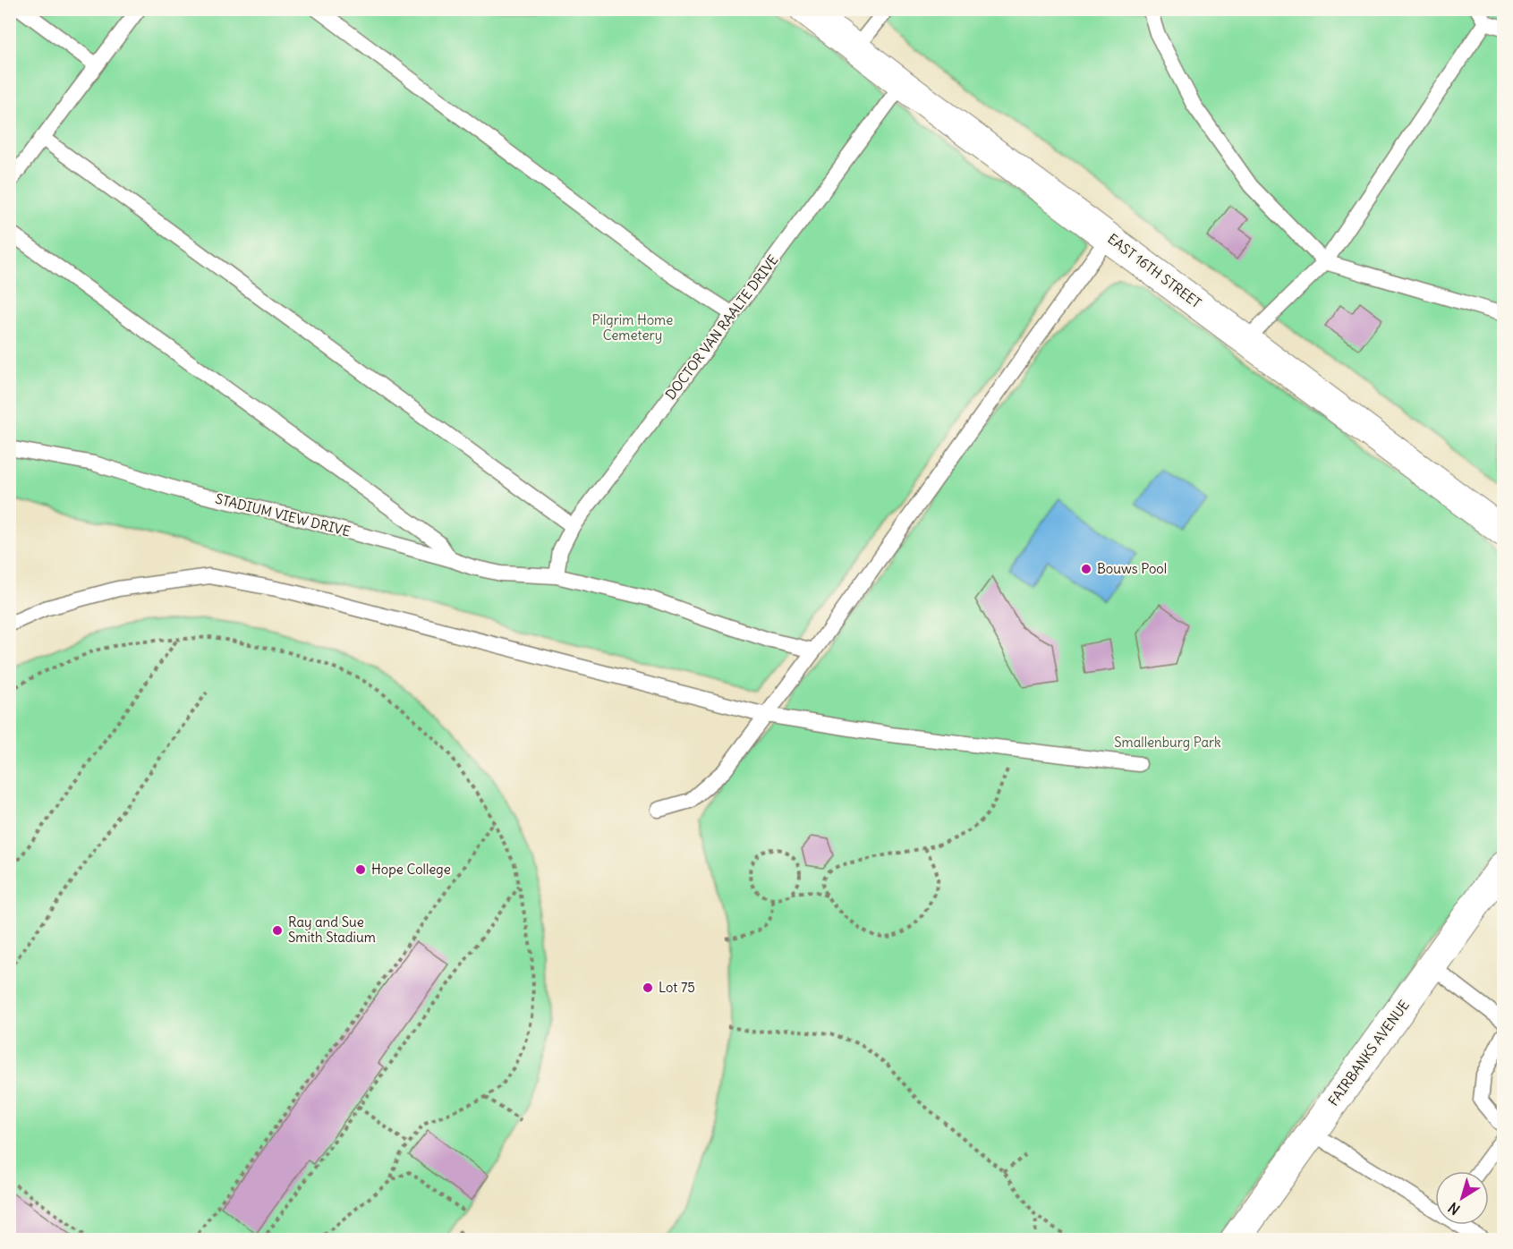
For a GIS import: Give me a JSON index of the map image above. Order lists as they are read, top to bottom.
{
  "streets": {
    "main road": ["EAST 16TH STREET", "FAIRBANKS AVENUE"],
    "lane": ["DOCTOR VAN RAALTE DRIVE", "STADIUM VIEW DRIVE"]
  },
  "crossings": [
    ["EAST 16TH STREET", "DOCTOR VAN RAALTE DRIVE"],
    ["DOCTOR VAN RAALTE DRIVE", "STADIUM VIEW DRIVE"]
  ],
  "parks": ["Pilgrim Home Cemetery", "Smallenburg Park"],
  "places": [
    "Bouws Pool",
    "Hope College",
    "Ray and Sue Smith Stadium",
    "Lot 75"
  ],
  "north": "bottom left"
}
